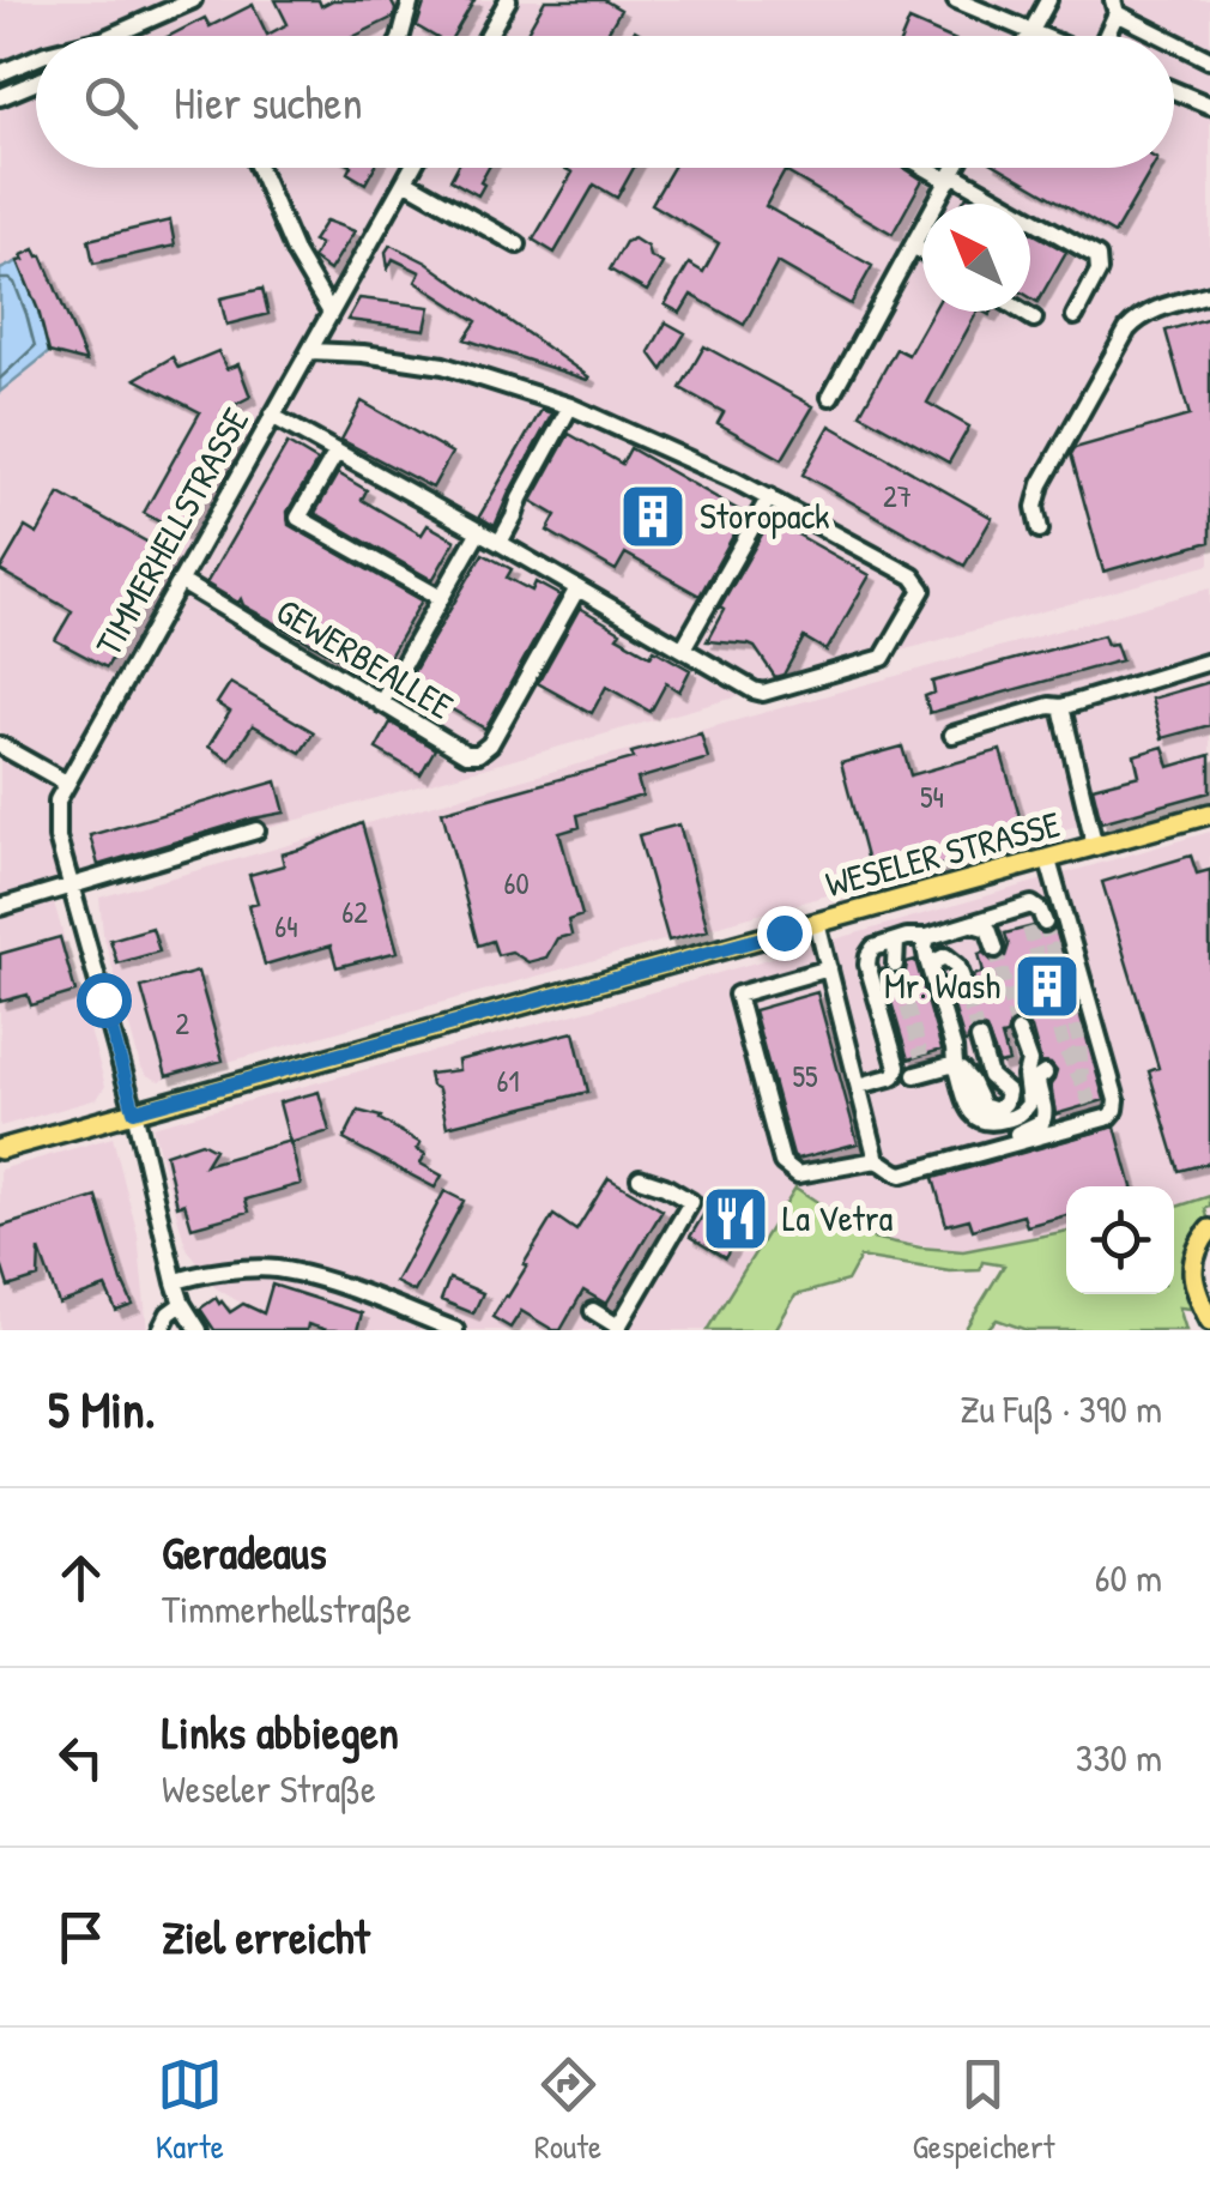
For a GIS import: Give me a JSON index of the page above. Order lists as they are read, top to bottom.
{
  "streets": {
    "main road": ["WESELER STRASSE"],
    "street": ["TIMMERHELLSTRASSE", "GEWERBEALLEE"]
  },
  "crossings": [
    ["TIMMERHELLSTRASSE", "GEWERBEALLEE"],
    ["TIMMERHELLSTRASSE", "WESELER STRASSE"]
  ],
  "places": {
    "building": ["Storopack", "Mr. Wash"],
    "restaurant": ["La Vetra"]
  },
  "house_numbers": [
    "27",
    "54",
    "60",
    "62",
    "64",
    "2",
    "55",
    "61"
  ],
  "north": "top left",
  "page": {
    "search": "Hier suchen",
    "heading": ["5 Min.", "Zu Fuß · 390 m"],
    "list": [
      ["Geradeaus", "Timmerhellstraße", "60 m"],
      ["Links abbiegen", "Weseler Straße", "330 m"],
      "Ziel erreicht"
    ],
    "nav": ["Karte", "Route", "Gespeichert"]
  }
}
